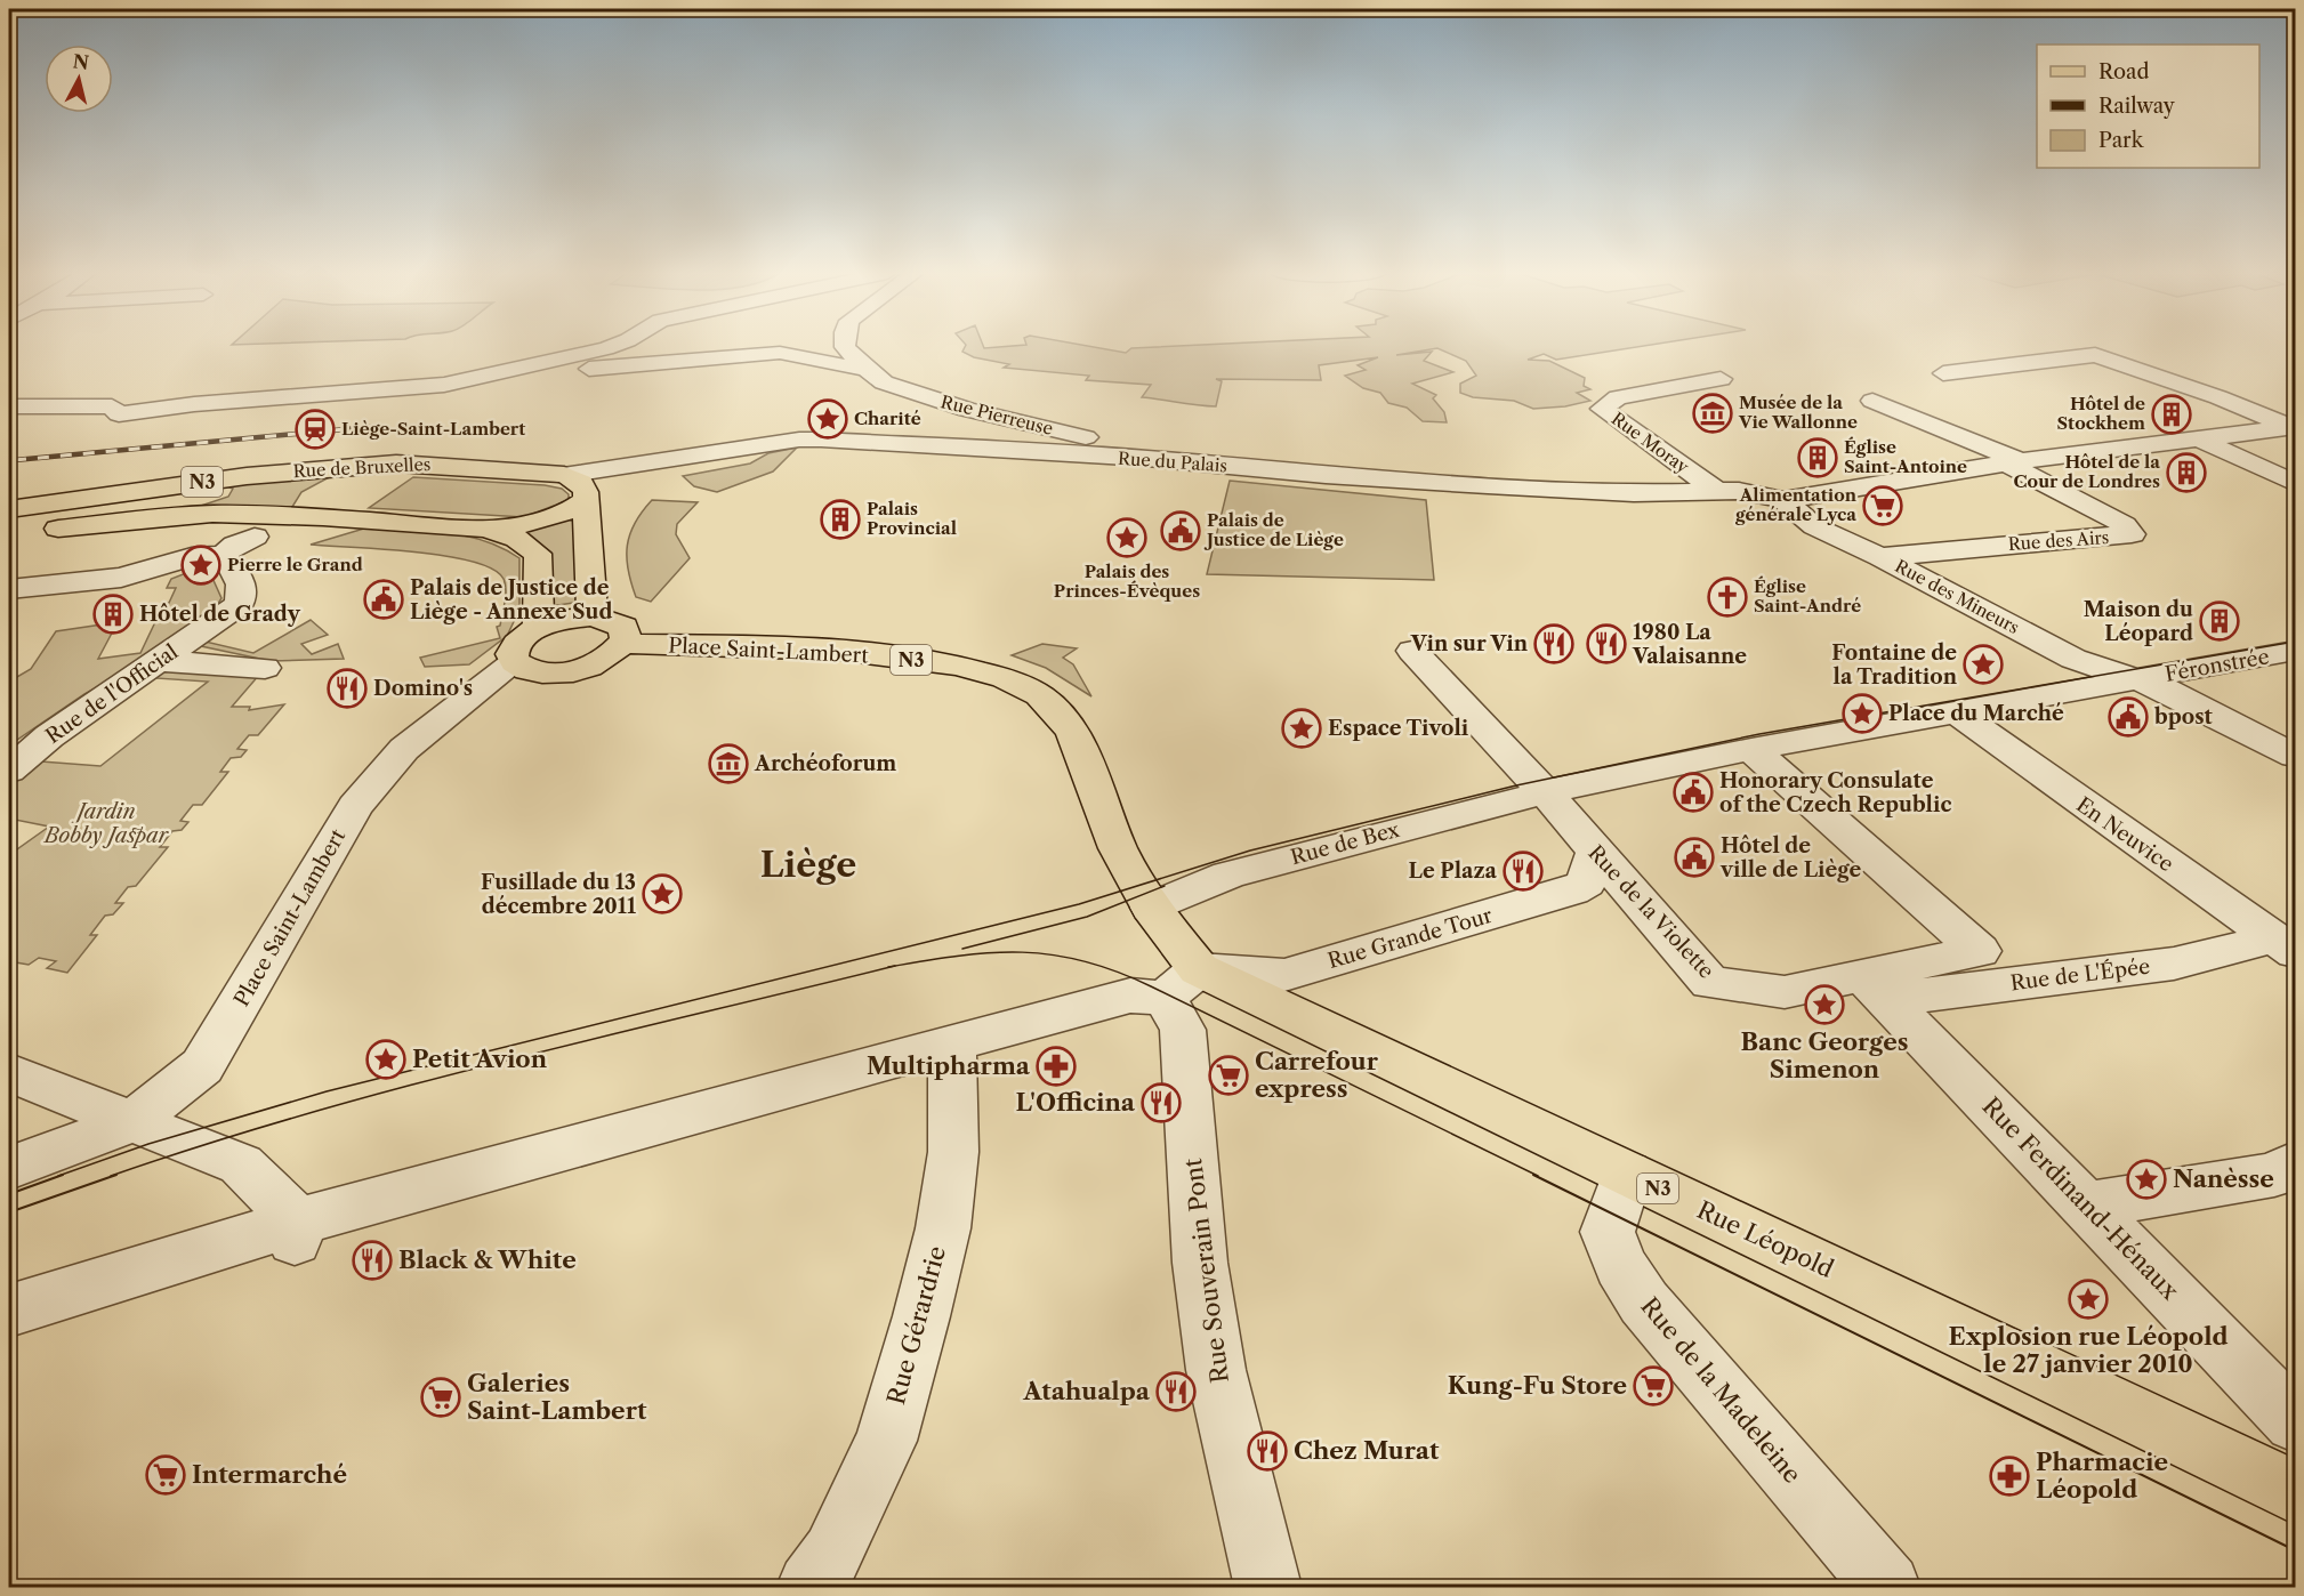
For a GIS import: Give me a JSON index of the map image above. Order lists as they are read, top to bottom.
{
  "streets": {
    "main road": [
      "Rue de Bruxelles",
      "N3",
      "Place Saint-Lambert",
      "Rue Léopold"
    ],
    "street": [
      "Rue Pierreuse",
      "Rue Moray",
      "Rue du Palais",
      "Rue des Airs",
      "Rue des Mineurs",
      "Féronstrée",
      "Rue de l'Official",
      "En Neuvice",
      "Rue de Bex",
      "Rue de la Violette",
      "Rue Grande Tour",
      "Rue de L'Épée",
      "Rue Ferdinand-Hénaux",
      "Rue Souverain Pont",
      "Rue Gérardrie",
      "Rue de la Madeleine"
    ]
  },
  "crossings": [
    ["Rue Pierreuse", "Rue du Palais"],
    ["Rue Moray", "Rue du Palais"],
    ["Rue du Palais", "Rue de Bruxelles"],
    ["Rue du Palais", "Rue des Mineurs"],
    ["Rue des Airs", "Rue des Mineurs"],
    ["Rue des Mineurs", "Féronstrée"],
    ["Place Saint-Lambert", "Rue de Bex"],
    ["Place Saint-Lambert", "Rue Grande Tour"],
    ["Place Saint-Lambert", "Rue Léopold"],
    ["Place Saint-Lambert", "Rue Souverain Pont"],
    ["En Neuvice", "Rue de L'Épée"],
    ["Rue de Bex", "Rue de la Violette"],
    ["Rue de la Violette", "Rue Grande Tour"],
    ["Rue de la Violette", "Rue de L'Épée"],
    ["Rue de la Violette", "Rue Ferdinand-Hénaux"],
    ["Rue Grande Tour", "Rue Léopold"],
    ["Rue Grande Tour", "Rue Souverain Pont"],
    ["Rue Grande Tour", "Rue Gérardrie"],
    ["Rue de L'Épée", "Rue Ferdinand-Hénaux"],
    ["Rue Léopold", "Rue Souverain Pont"],
    ["Rue Léopold", "Rue de la Madeleine"]
  ],
  "districts": ["Liège"],
  "parks": ["Jardin Bobby Jaspar"],
  "places": {
    "museum": ["Musée de la Vie Wallonne", "Archéoforum"],
    "building": [
      "Hôtel de Stockhem",
      "Église Saint-Antoine",
      "Hôtel de la Cour de Londres",
      "Palais Provincial",
      "Hôtel de Grady",
      "Maison du Léopard"
    ],
    "place": [
      "Charité",
      "Palais des Princes-Évèques",
      "Pierre le Grand",
      "Fontaine de la Tradition",
      "Place du Marché",
      "Espace Tivoli",
      "Fusillade du 13 décembre 2011",
      "Banc Georges Simenon",
      "Petit Avion",
      "Nanèsse",
      "Explosion rue Léopold le 27 janvier 2010"
    ],
    "station": ["Liège-Saint-Lambert"],
    "supermarket": [
      "Alimentation générale Lyca",
      "Carrefour express",
      "Kung-Fu Store",
      "Galeries Saint-Lambert",
      "Intermarché"
    ],
    "public building": [
      "Palais de Justice de Liège",
      "Palais de Justice de Liège - Annexe Sud",
      "bpost",
      "Honorary Consulate of the Czech Republic",
      "Hôtel de ville de Liège"
    ],
    "church": ["Église Saint-André"],
    "restaurant": [
      "Vin sur Vin",
      "1980 La Valaisanne",
      "Domino's",
      "Le Plaza",
      "L'Officina",
      "Black & White",
      "Atahualpa",
      "Chez Murat"
    ],
    "pharmacy": ["Multipharma", "Pharmacie Léopold"]
  },
  "legend": ["Road", "Railway", "Park"],
  "north": "top"
}
